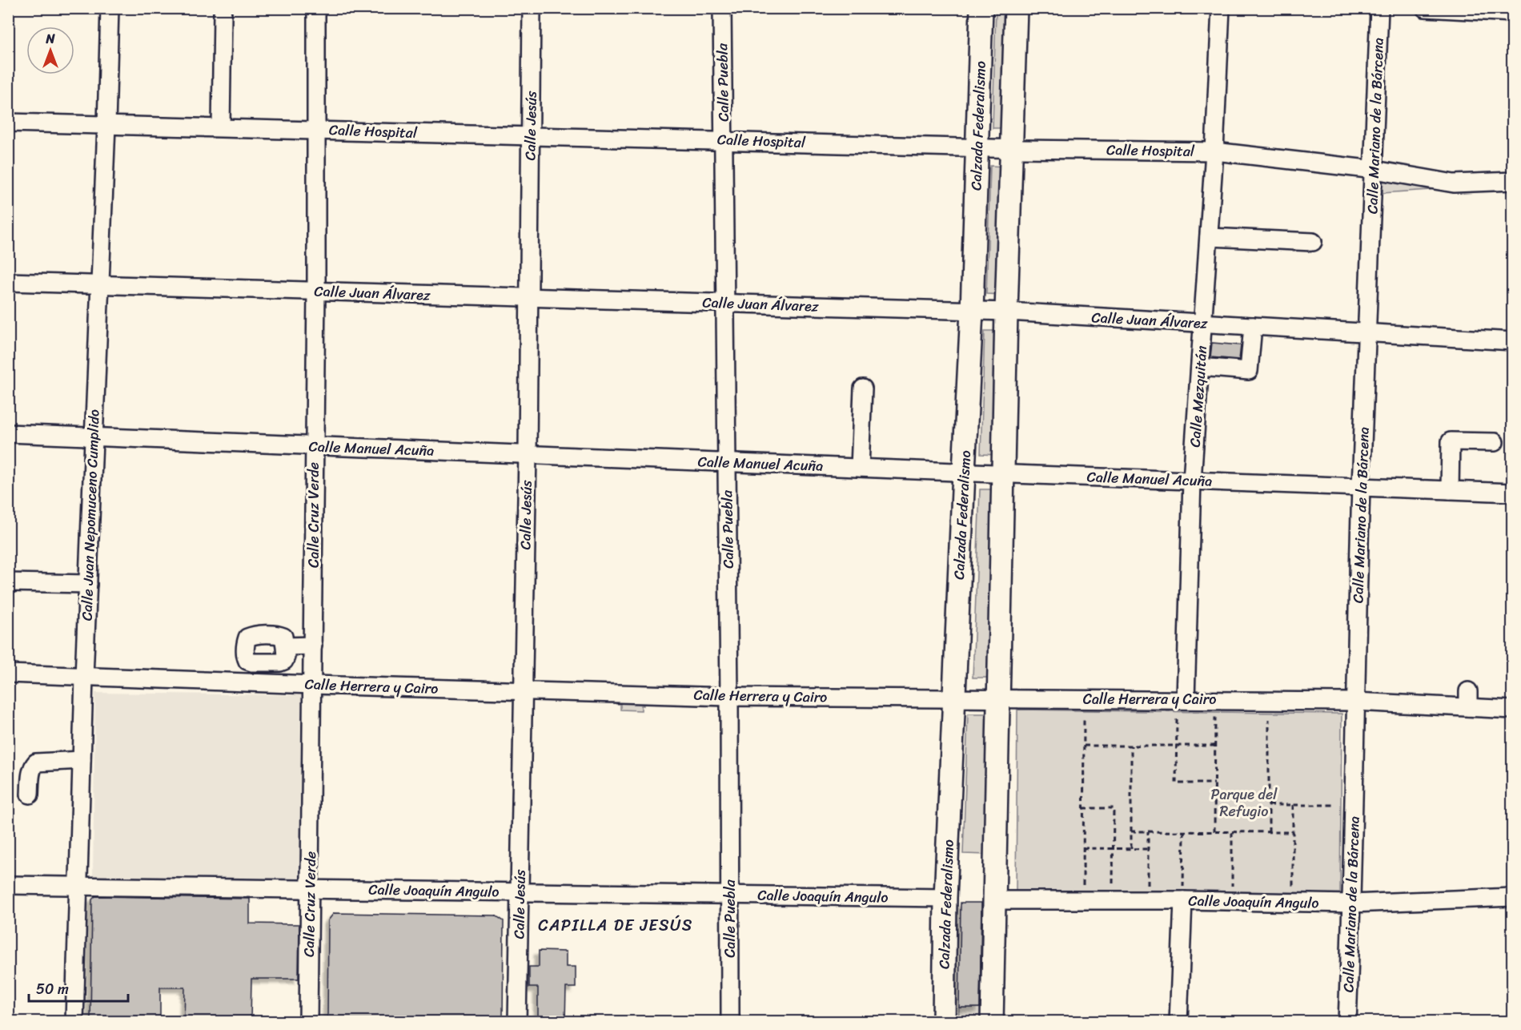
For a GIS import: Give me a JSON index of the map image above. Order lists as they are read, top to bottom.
{
  "streets": {
    "main road": ["Calzada Federalismo"],
    "street": [
      "Calle Puebla",
      "Calle Jesús",
      "Calle Mariano de la Bárcena",
      "Calle Hospital",
      "Calle Juan Álvarez",
      "Calle Mezquitán",
      "Calle Manuel Acuña",
      "Calle Juan Nepomuceno Cumplido",
      "Calle Cruz Verde",
      "Calle Herrera y Cairo",
      "Calle Joaquín Angulo"
    ]
  },
  "crossings": [
    ["Calle Puebla", "Calle Hospital"],
    ["Calle Puebla", "Calle Juan Álvarez"],
    ["Calle Puebla", "Calle Manuel Acuña"],
    ["Calle Puebla", "Calle Herrera y Cairo"],
    ["Calle Puebla", "Calle Joaquín Angulo"],
    ["Calle Jesús", "Calle Hospital"],
    ["Calle Jesús", "Calle Juan Álvarez"],
    ["Calle Jesús", "Calle Manuel Acuña"],
    ["Calle Jesús", "Calle Herrera y Cairo"],
    ["Calle Jesús", "Calle Joaquín Angulo"],
    ["Calzada Federalismo", "Calle Hospital"],
    ["Calzada Federalismo", "Calle Juan Álvarez"],
    ["Calzada Federalismo", "Calle Manuel Acuña"],
    ["Calzada Federalismo", "Calle Herrera y Cairo"],
    ["Calzada Federalismo", "Calle Joaquín Angulo"],
    ["Calle Mariano de la Bárcena", "Calle Hospital"],
    ["Calle Mariano de la Bárcena", "Calle Juan Álvarez"],
    ["Calle Mariano de la Bárcena", "Calle Manuel Acuña"],
    ["Calle Mariano de la Bárcena", "Calle Herrera y Cairo"],
    ["Calle Mariano de la Bárcena", "Calle Joaquín Angulo"],
    ["Calle Hospital", "Calle Mezquitán"],
    ["Calle Hospital", "Calle Juan Nepomuceno Cumplido"],
    ["Calle Hospital", "Calle Cruz Verde"],
    ["Calle Juan Álvarez", "Calle Mezquitán"],
    ["Calle Juan Álvarez", "Calle Juan Nepomuceno Cumplido"],
    ["Calle Juan Álvarez", "Calle Cruz Verde"],
    ["Calle Mezquitán", "Calle Manuel Acuña"],
    ["Calle Mezquitán", "Calle Herrera y Cairo"],
    ["Calle Manuel Acuña", "Calle Juan Nepomuceno Cumplido"],
    ["Calle Manuel Acuña", "Calle Cruz Verde"],
    ["Calle Juan Nepomuceno Cumplido", "Calle Herrera y Cairo"],
    ["Calle Juan Nepomuceno Cumplido", "Calle Joaquín Angulo"],
    ["Calle Cruz Verde", "Calle Herrera y Cairo"],
    ["Calle Cruz Verde", "Calle Joaquín Angulo"]
  ],
  "districts": ["CAPILLA DE JESÚS"],
  "parks": ["Parque del Refugio"],
  "scale_bar": "50 m",
  "north": "top"
}
